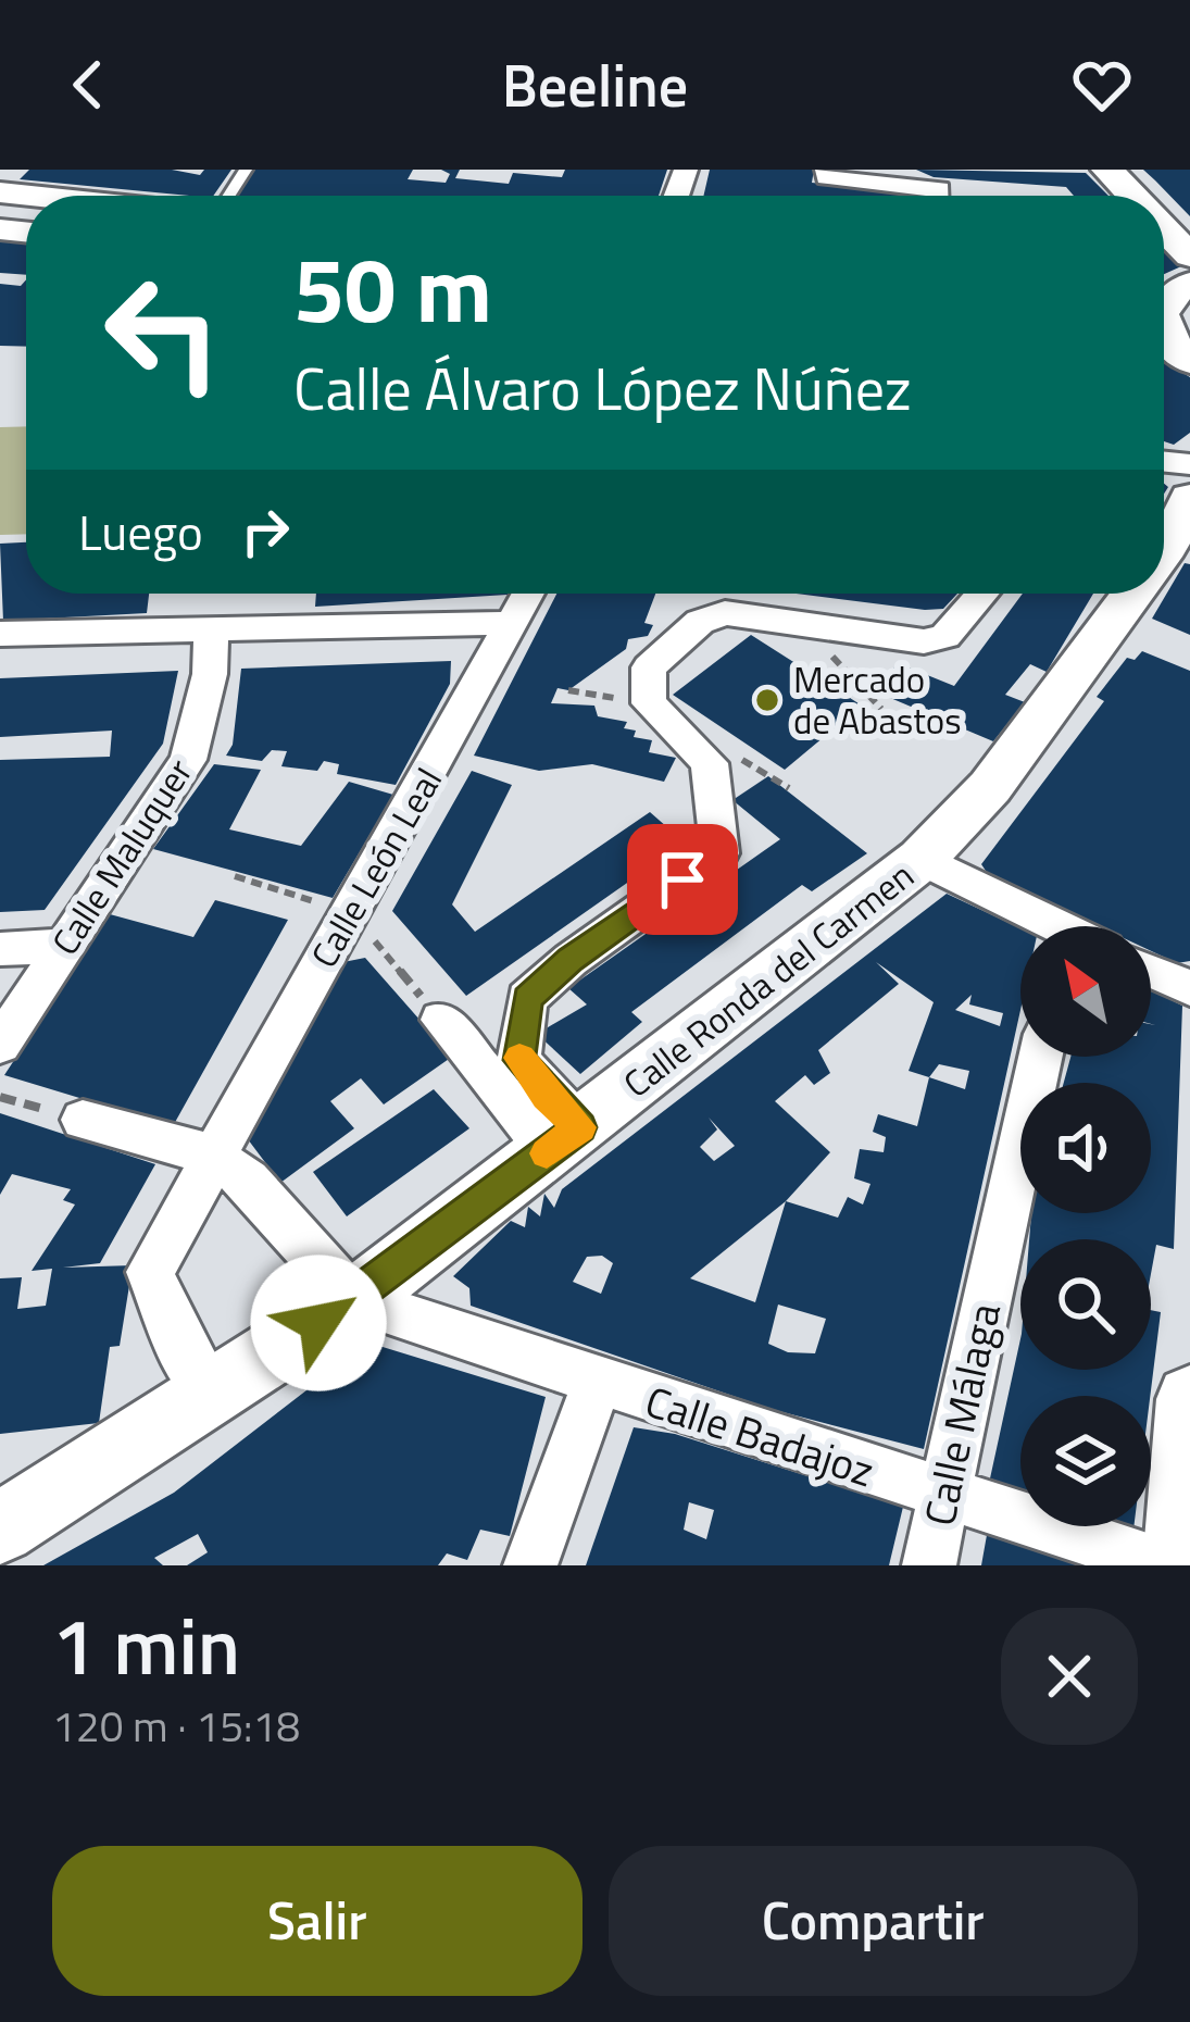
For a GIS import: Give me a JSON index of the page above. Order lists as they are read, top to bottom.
{
  "streets": {
    "main road": ["Calle Ronda del Carmen"],
    "street": [
      "Calle Maluquer",
      "Calle León Leal",
      "Calle Málaga",
      "Calle Badajoz"
    ]
  },
  "crossings": [
    ["Calle León Leal", "Calle Ronda del Carmen"],
    ["Calle Ronda del Carmen", "Calle Badajoz"],
    ["Calle Málaga", "Calle Badajoz"]
  ],
  "places": ["Mercado de Abastos"],
  "north": "top left",
  "page": {
    "header": "Beeline",
    "turn": ["50 m", "Calle Álvaro López Núñez"],
    "then": "Luego",
    "heading": ["1 min", "120 m · 15:18"],
    "buttons": ["Salir", "Compartir"]
  }
}
